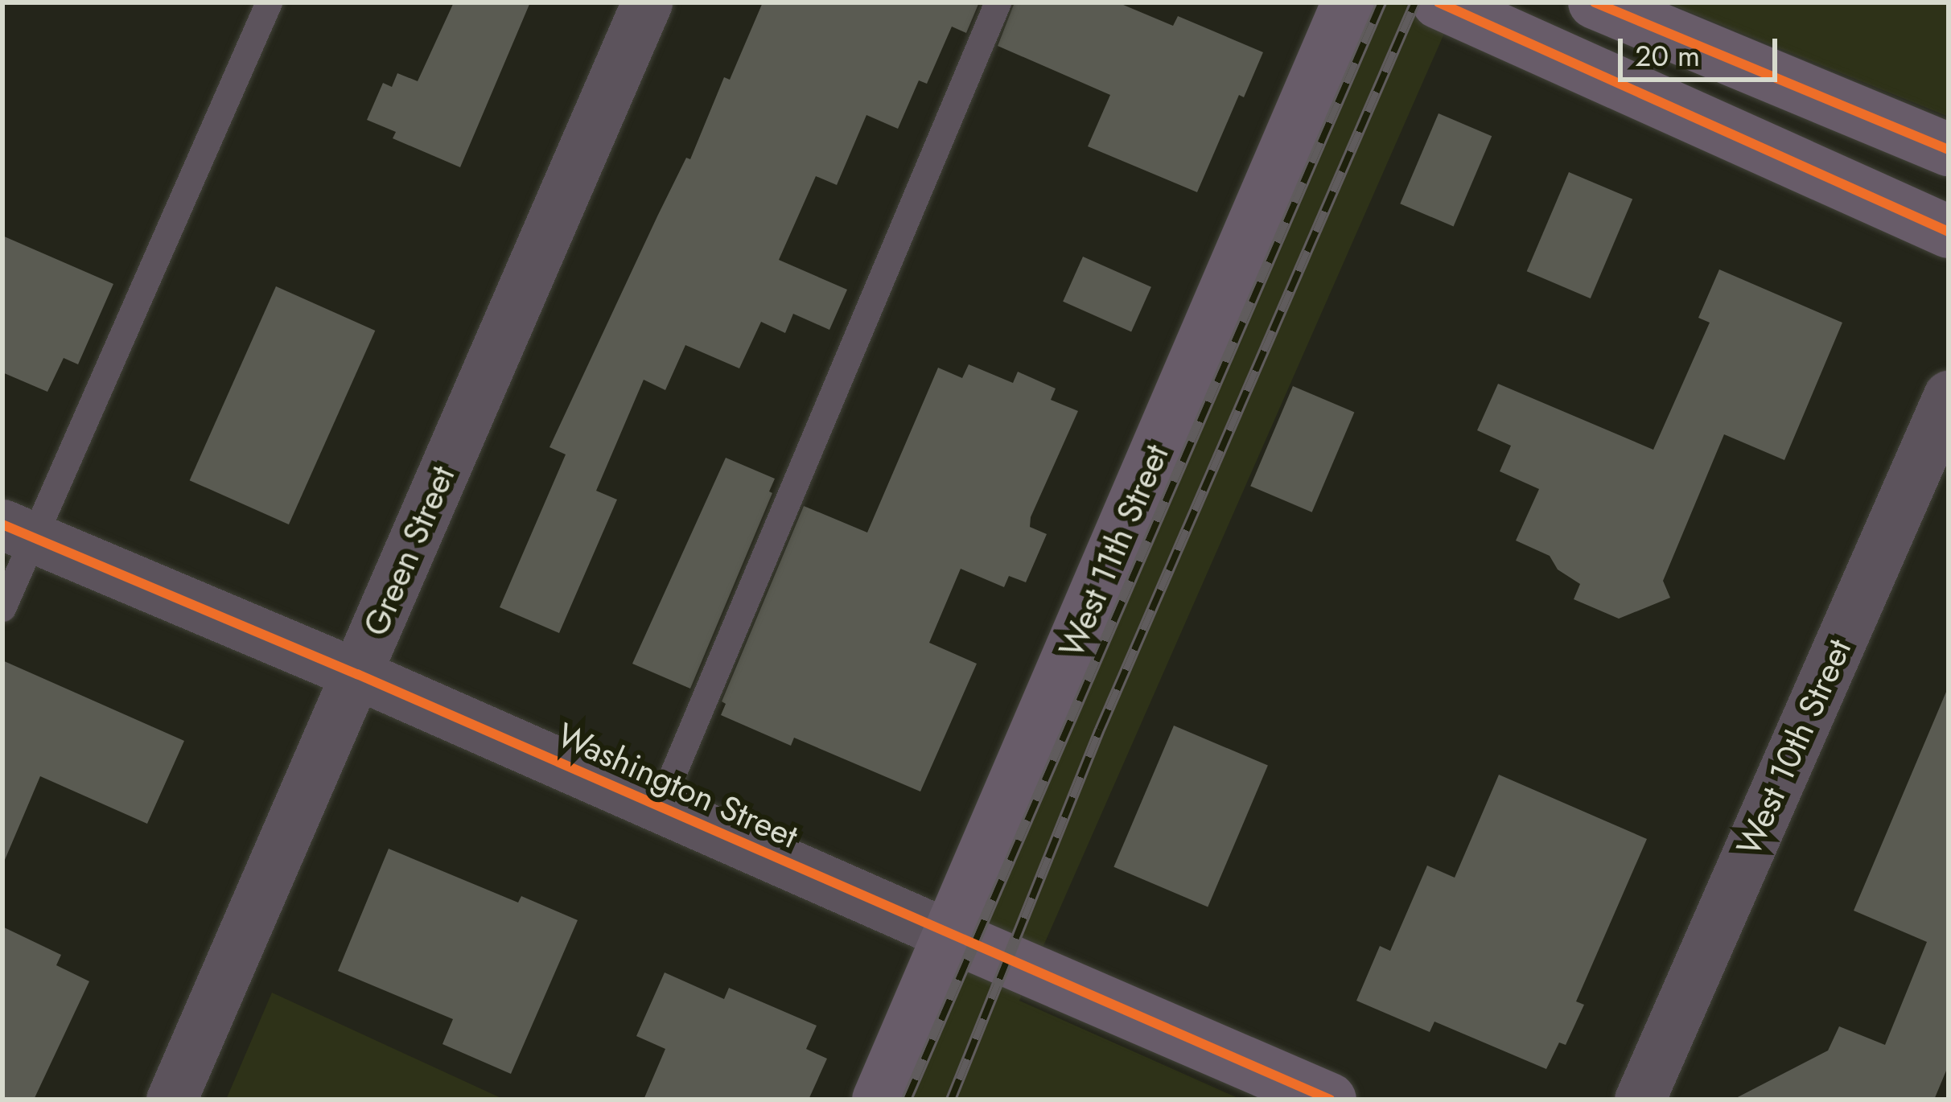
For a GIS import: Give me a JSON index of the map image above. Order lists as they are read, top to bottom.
{
  "streets": {
    "street": [
      "Green Street",
      "West 11th Street",
      "West 10th Street",
      "Washington Street"
    ]
  },
  "crossings": [
    ["Green Street", "Washington Street"],
    ["West 11th Street", "Washington Street"]
  ],
  "scale_bar": "20 m"
}
